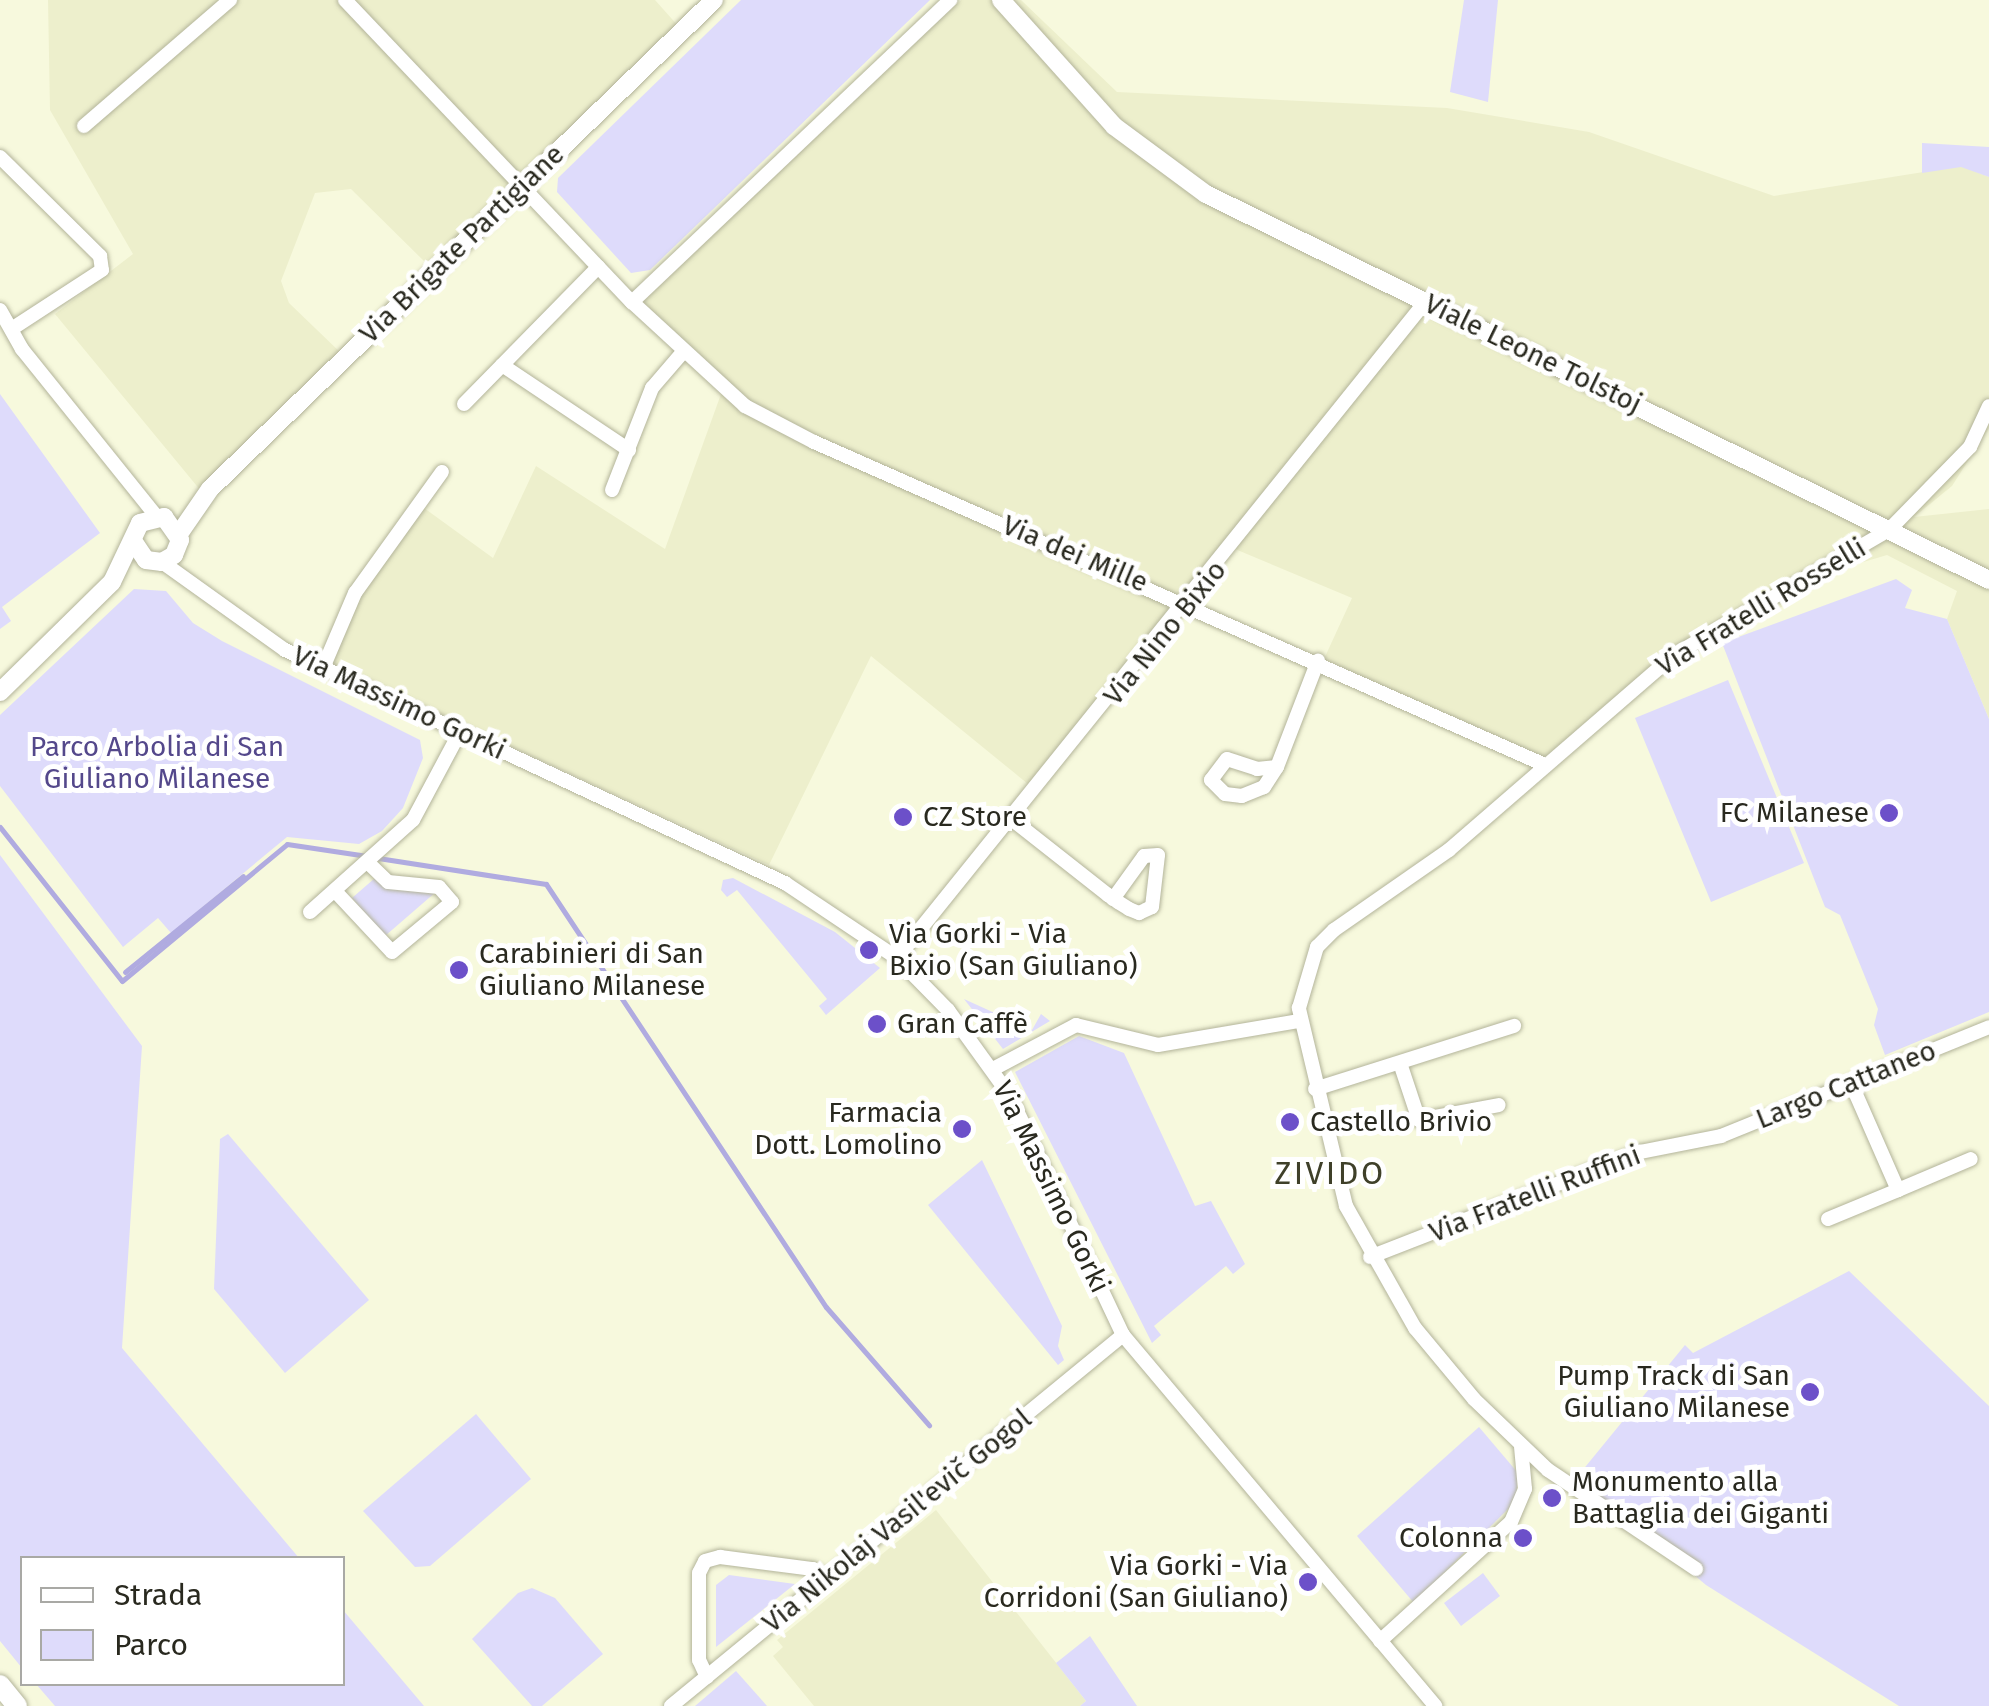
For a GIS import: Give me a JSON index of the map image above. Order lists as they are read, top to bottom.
{
  "streets": {
    "street": [
      "Via Brigate Partigiane",
      "Viale Leone Tolstoj",
      "Via dei Mille",
      "Via Fratelli Rosselli",
      "Via Nino Bixio",
      "Via Massimo Gorki",
      "Largo Cattaneo",
      "Via Fratelli Ruffini",
      "Via Nikolaj Vasil'evič Gogol"
    ]
  },
  "crossings": [
    ["Via Brigate Partigiane", "Via dei Mille"],
    ["Via Brigate Partigiane", "Via Massimo Gorki"],
    ["Viale Leone Tolstoj", "Via Fratelli Rosselli"],
    ["Viale Leone Tolstoj", "Via Nino Bixio"],
    ["Via dei Mille", "Via Fratelli Rosselli"],
    ["Via dei Mille", "Via Nino Bixio"],
    ["Via Nino Bixio", "Via Massimo Gorki"],
    ["Via Massimo Gorki", "Via Nikolaj Vasil'evič Gogol"],
    ["Largo Cattaneo", "Via Fratelli Ruffini"]
  ],
  "districts": ["ZIVIDO"],
  "parks": ["Parco Arbolia di San Giuliano Milanese"],
  "places": [
    "FC Milanese",
    "CZ Store",
    "Via Gorki - Via Bixio (San Giuliano)",
    "Carabinieri di San Giuliano Milanese",
    "Gran Caffè",
    "Castello Brivio",
    "Farmacia Dott. Lomolino",
    "Pump Track di San Giuliano Milanese",
    "Monumento alla Battaglia dei Giganti",
    "Colonna",
    "Via Gorki - Via Corridoni (San Giuliano)"
  ],
  "legend": ["Strada", "Parco"]
}
